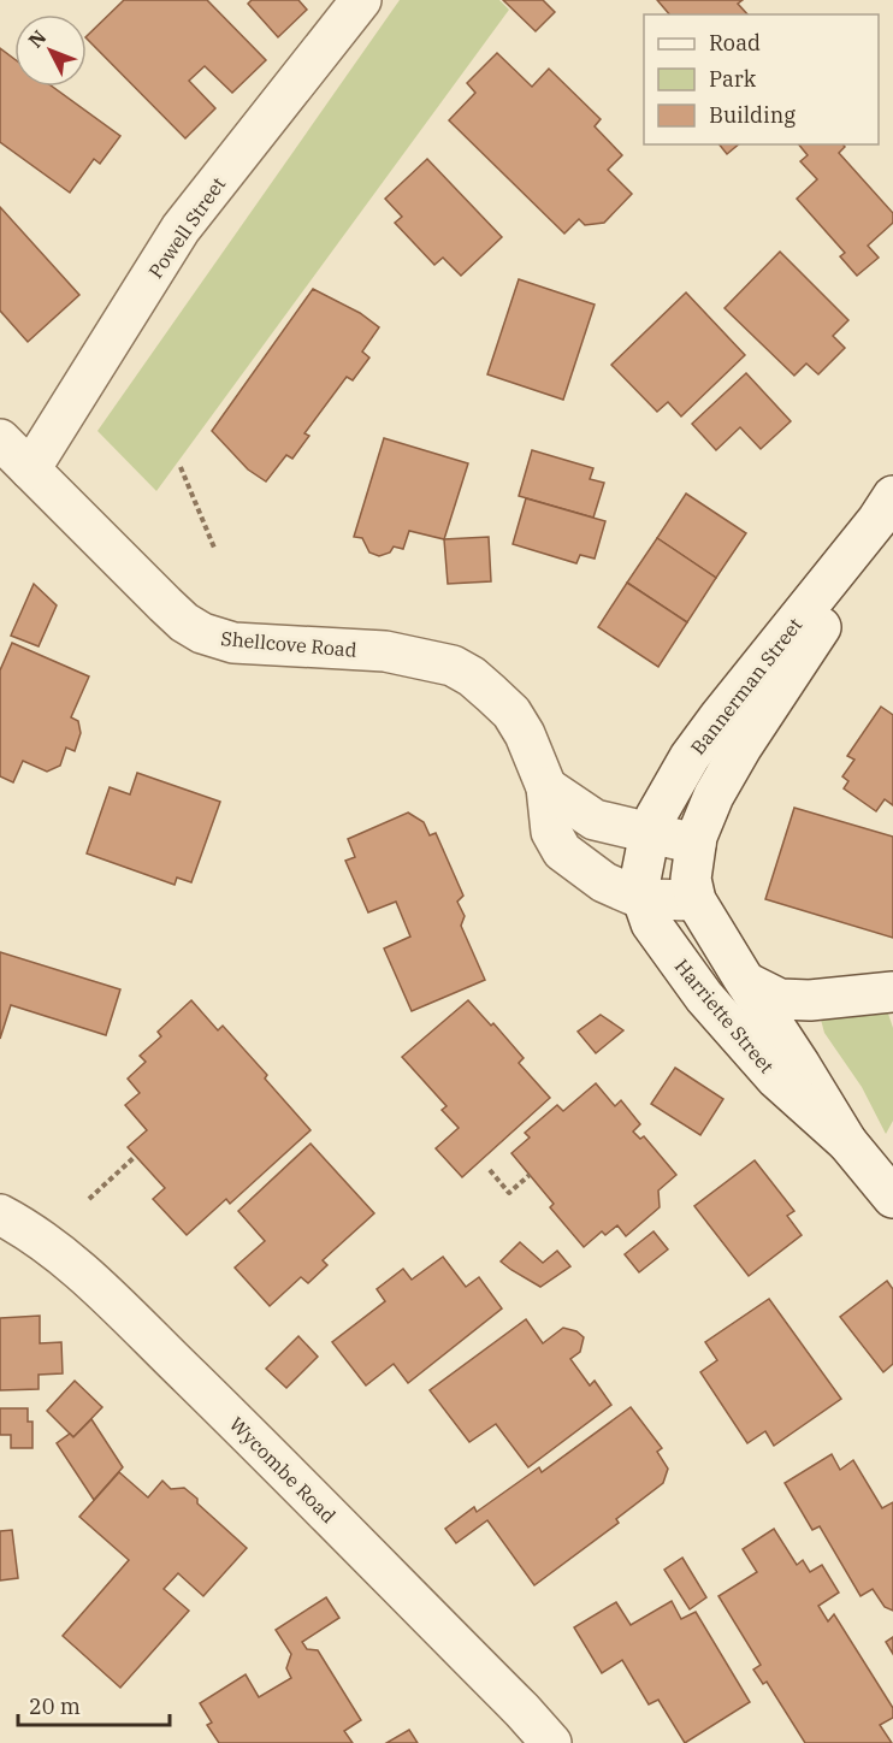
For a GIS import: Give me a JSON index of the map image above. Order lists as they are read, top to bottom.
{
  "streets": {
    "street": [
      "Powell Street",
      "Shellcove Road",
      "Bannerman Street",
      "Harriette Street",
      "Wycombe Road"
    ]
  },
  "crossings": [
    ["Powell Street", "Shellcove Road"],
    ["Shellcove Road", "Bannerman Street"],
    ["Shellcove Road", "Harriette Street"],
    ["Bannerman Street", "Harriette Street"]
  ],
  "legend": ["Road", "Park", "Building"],
  "scale_bar": "20 m",
  "north": "top left"
}
